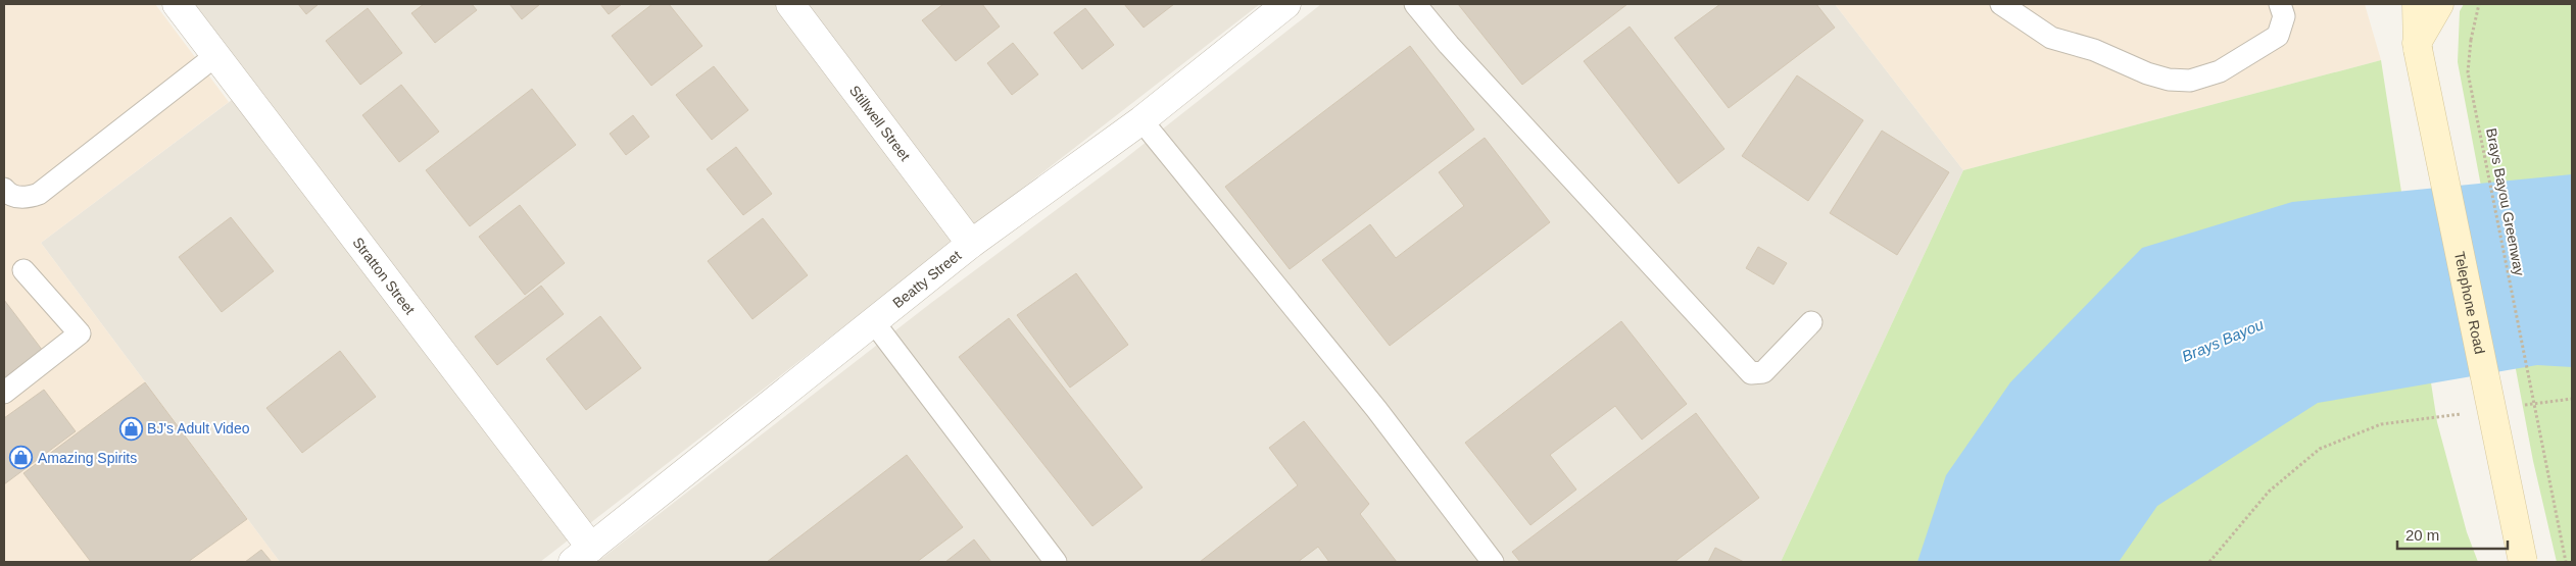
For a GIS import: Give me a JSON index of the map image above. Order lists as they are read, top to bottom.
{
  "streets": {
    "main road": ["Telephone Road"],
    "street": ["Stillwell Street", "Stratton Street", "Beatty Street"],
    "path": ["Brays Bayou Greenway"]
  },
  "crossings": [
    ["Stillwell Street", "Beatty Street"],
    ["Stratton Street", "Beatty Street"]
  ],
  "water": ["Brays Bayou"],
  "places": {
    "shop": ["BJ's Adult Video", "Amazing Spirits"]
  },
  "scale_bar": "20 m"
}
